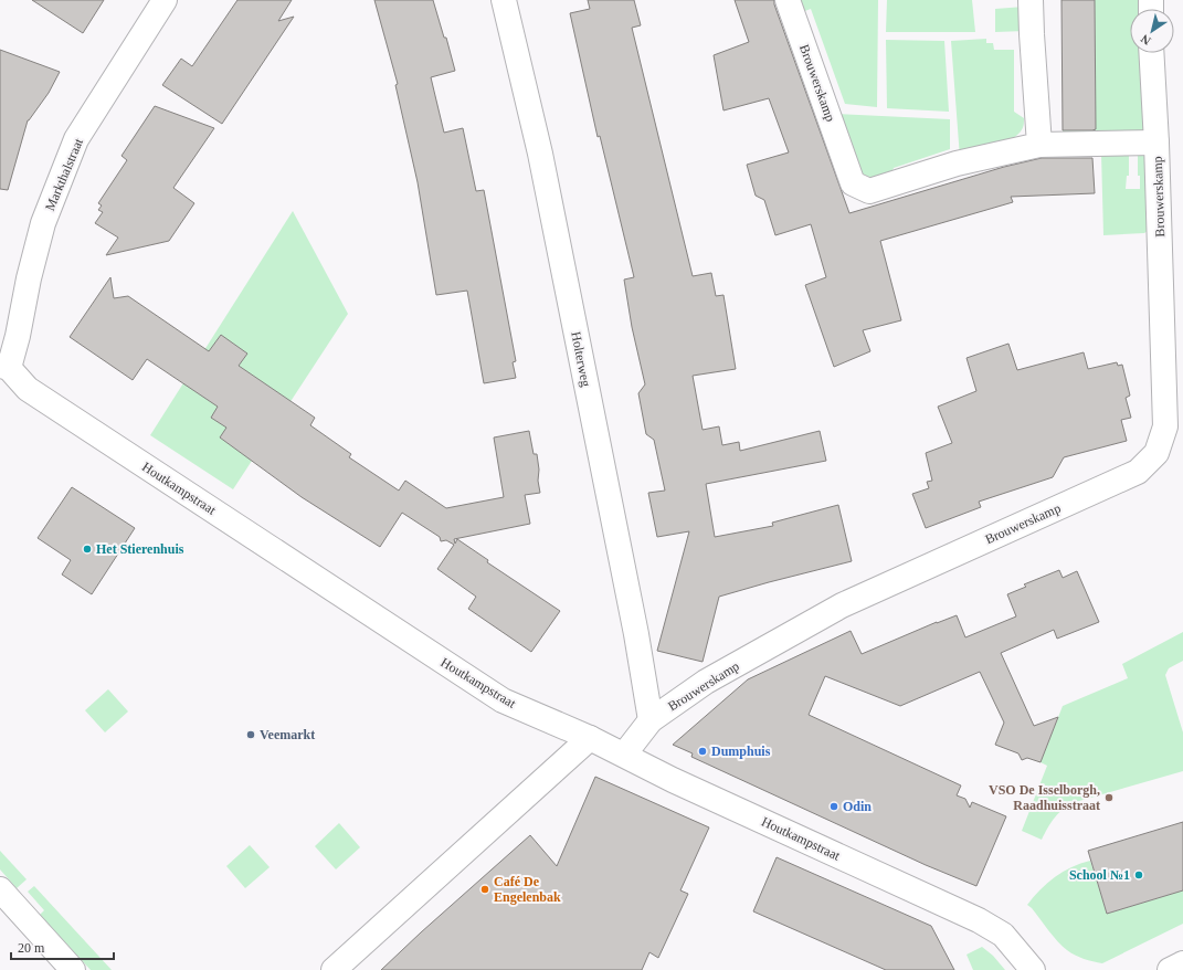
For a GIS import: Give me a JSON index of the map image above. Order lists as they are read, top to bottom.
{
  "streets": {
    "street": [
      "Brouwerskamp",
      "Markthalstraat",
      "Holterweg",
      "Houtkampstraat"
    ]
  },
  "crossings": [
    ["Brouwerskamp", "Holterweg"],
    ["Brouwerskamp", "Houtkampstraat"],
    ["Markthalstraat", "Houtkampstraat"]
  ],
  "places": [
    "Het Stierenhuis",
    "Veemarkt",
    "Dumphuis",
    "VSO De Isselborgh, Raadhuisstraat",
    "Odin",
    "School №1",
    "Café De Engelenbak"
  ],
  "scale_bar": "20 m",
  "north": "bottom left"
}
